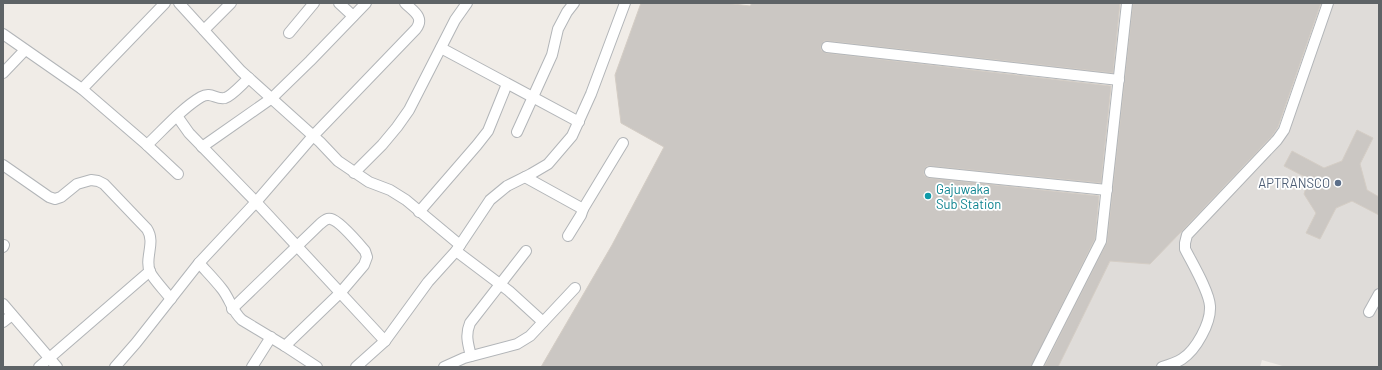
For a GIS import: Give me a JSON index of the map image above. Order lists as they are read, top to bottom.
{
  "places": ["APTRANSCO", "Gajuwaka Sub Station"]
}
